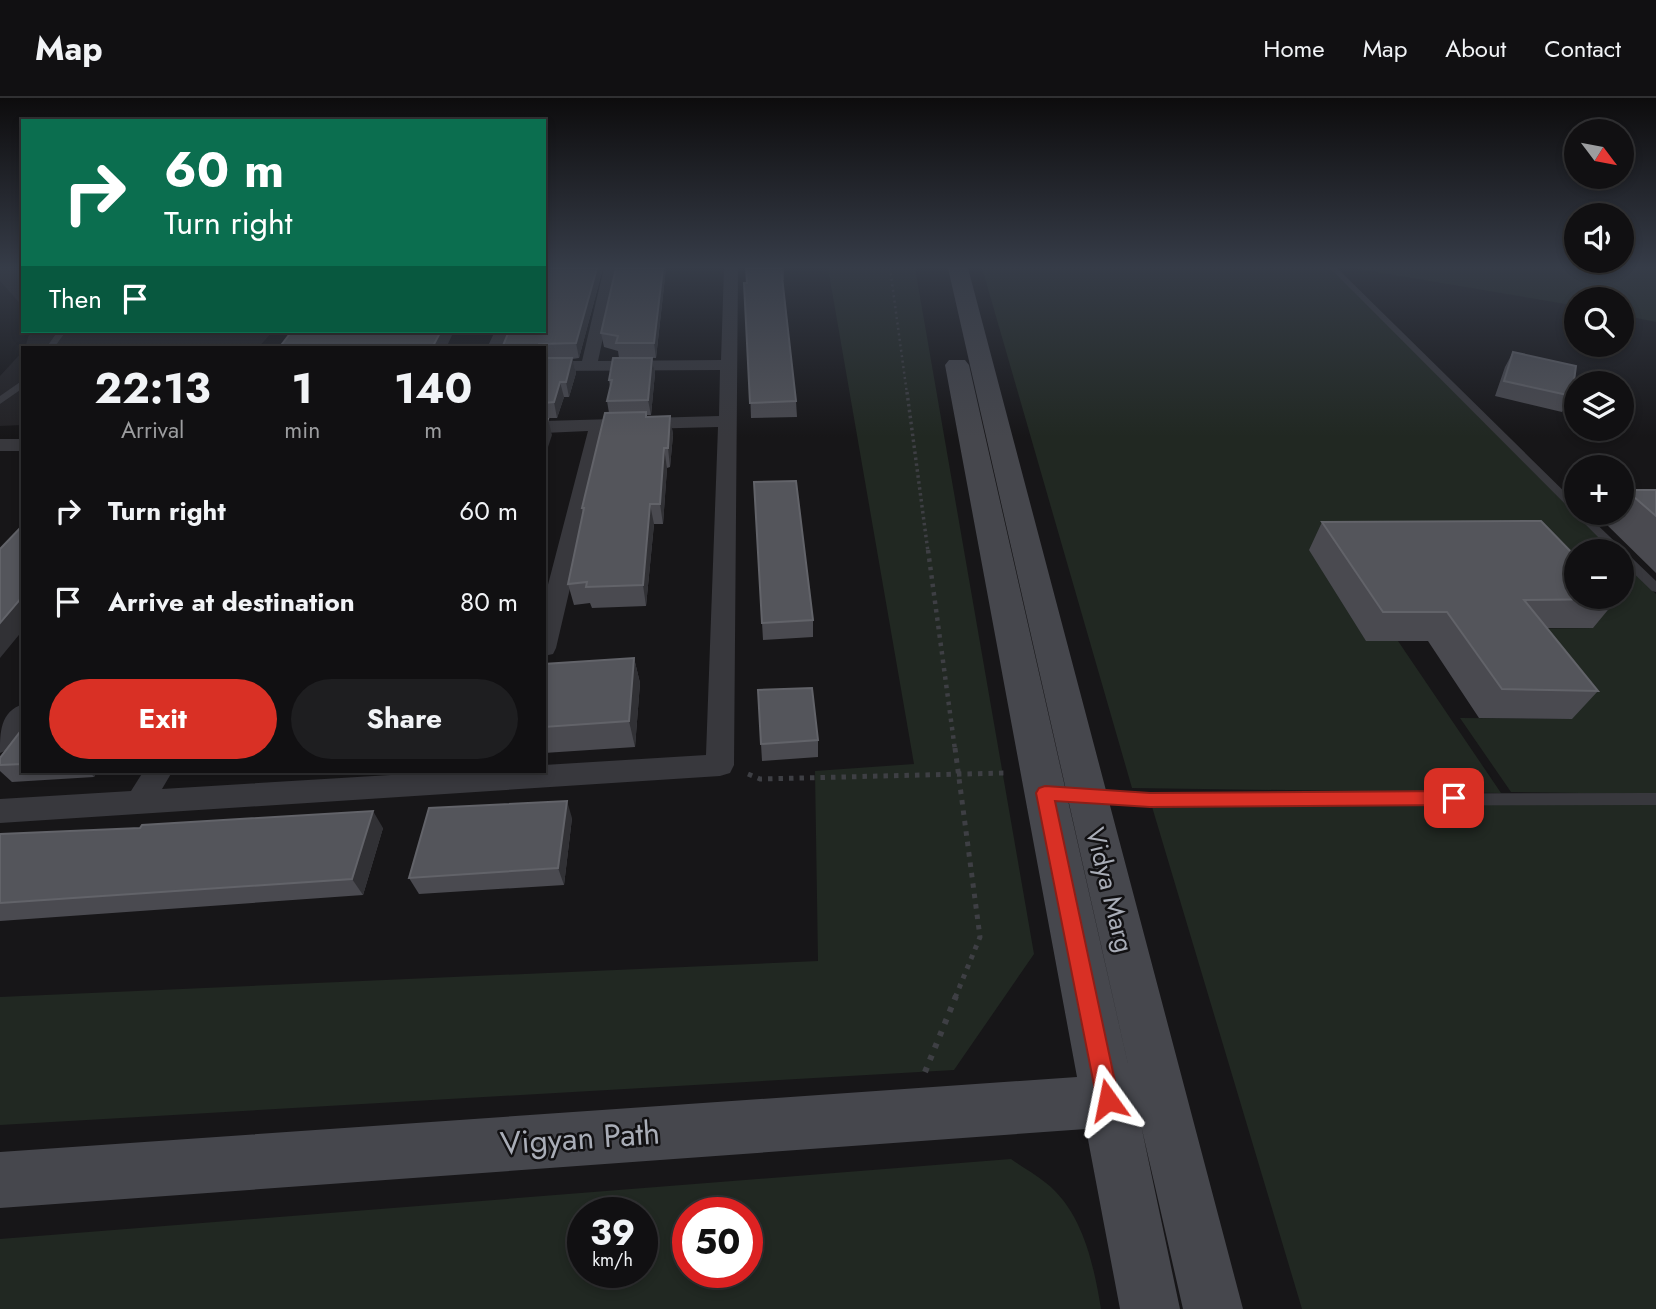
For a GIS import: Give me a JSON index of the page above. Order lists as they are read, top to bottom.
{
  "streets": {
    "main road": ["Vidya Marg", "Vigyan Path"]
  },
  "crossings": [
    ["Vidya Marg", "Vigyan Path"]
  ],
  "north": "bottom right",
  "page": {
    "header": "Map",
    "nav": [
      "Home",
      "Map",
      "About",
      "Contact"
    ],
    "map_buttons": ["+", "−"],
    "turn": ["60 m", "Turn right"],
    "then": "Then",
    "eta": [
      "22:13",
      "Arrival",
      "1",
      "min",
      "140",
      "m"
    ],
    "list": [
      {
        "name": "Turn right",
        "value": "60 m"
      },
      {
        "name": "Arrive at destination",
        "value": "80 m"
      }
    ],
    "buttons": ["Exit", "Share"],
    "speed": "39 km/h",
    "limit": "50"
  }
}
